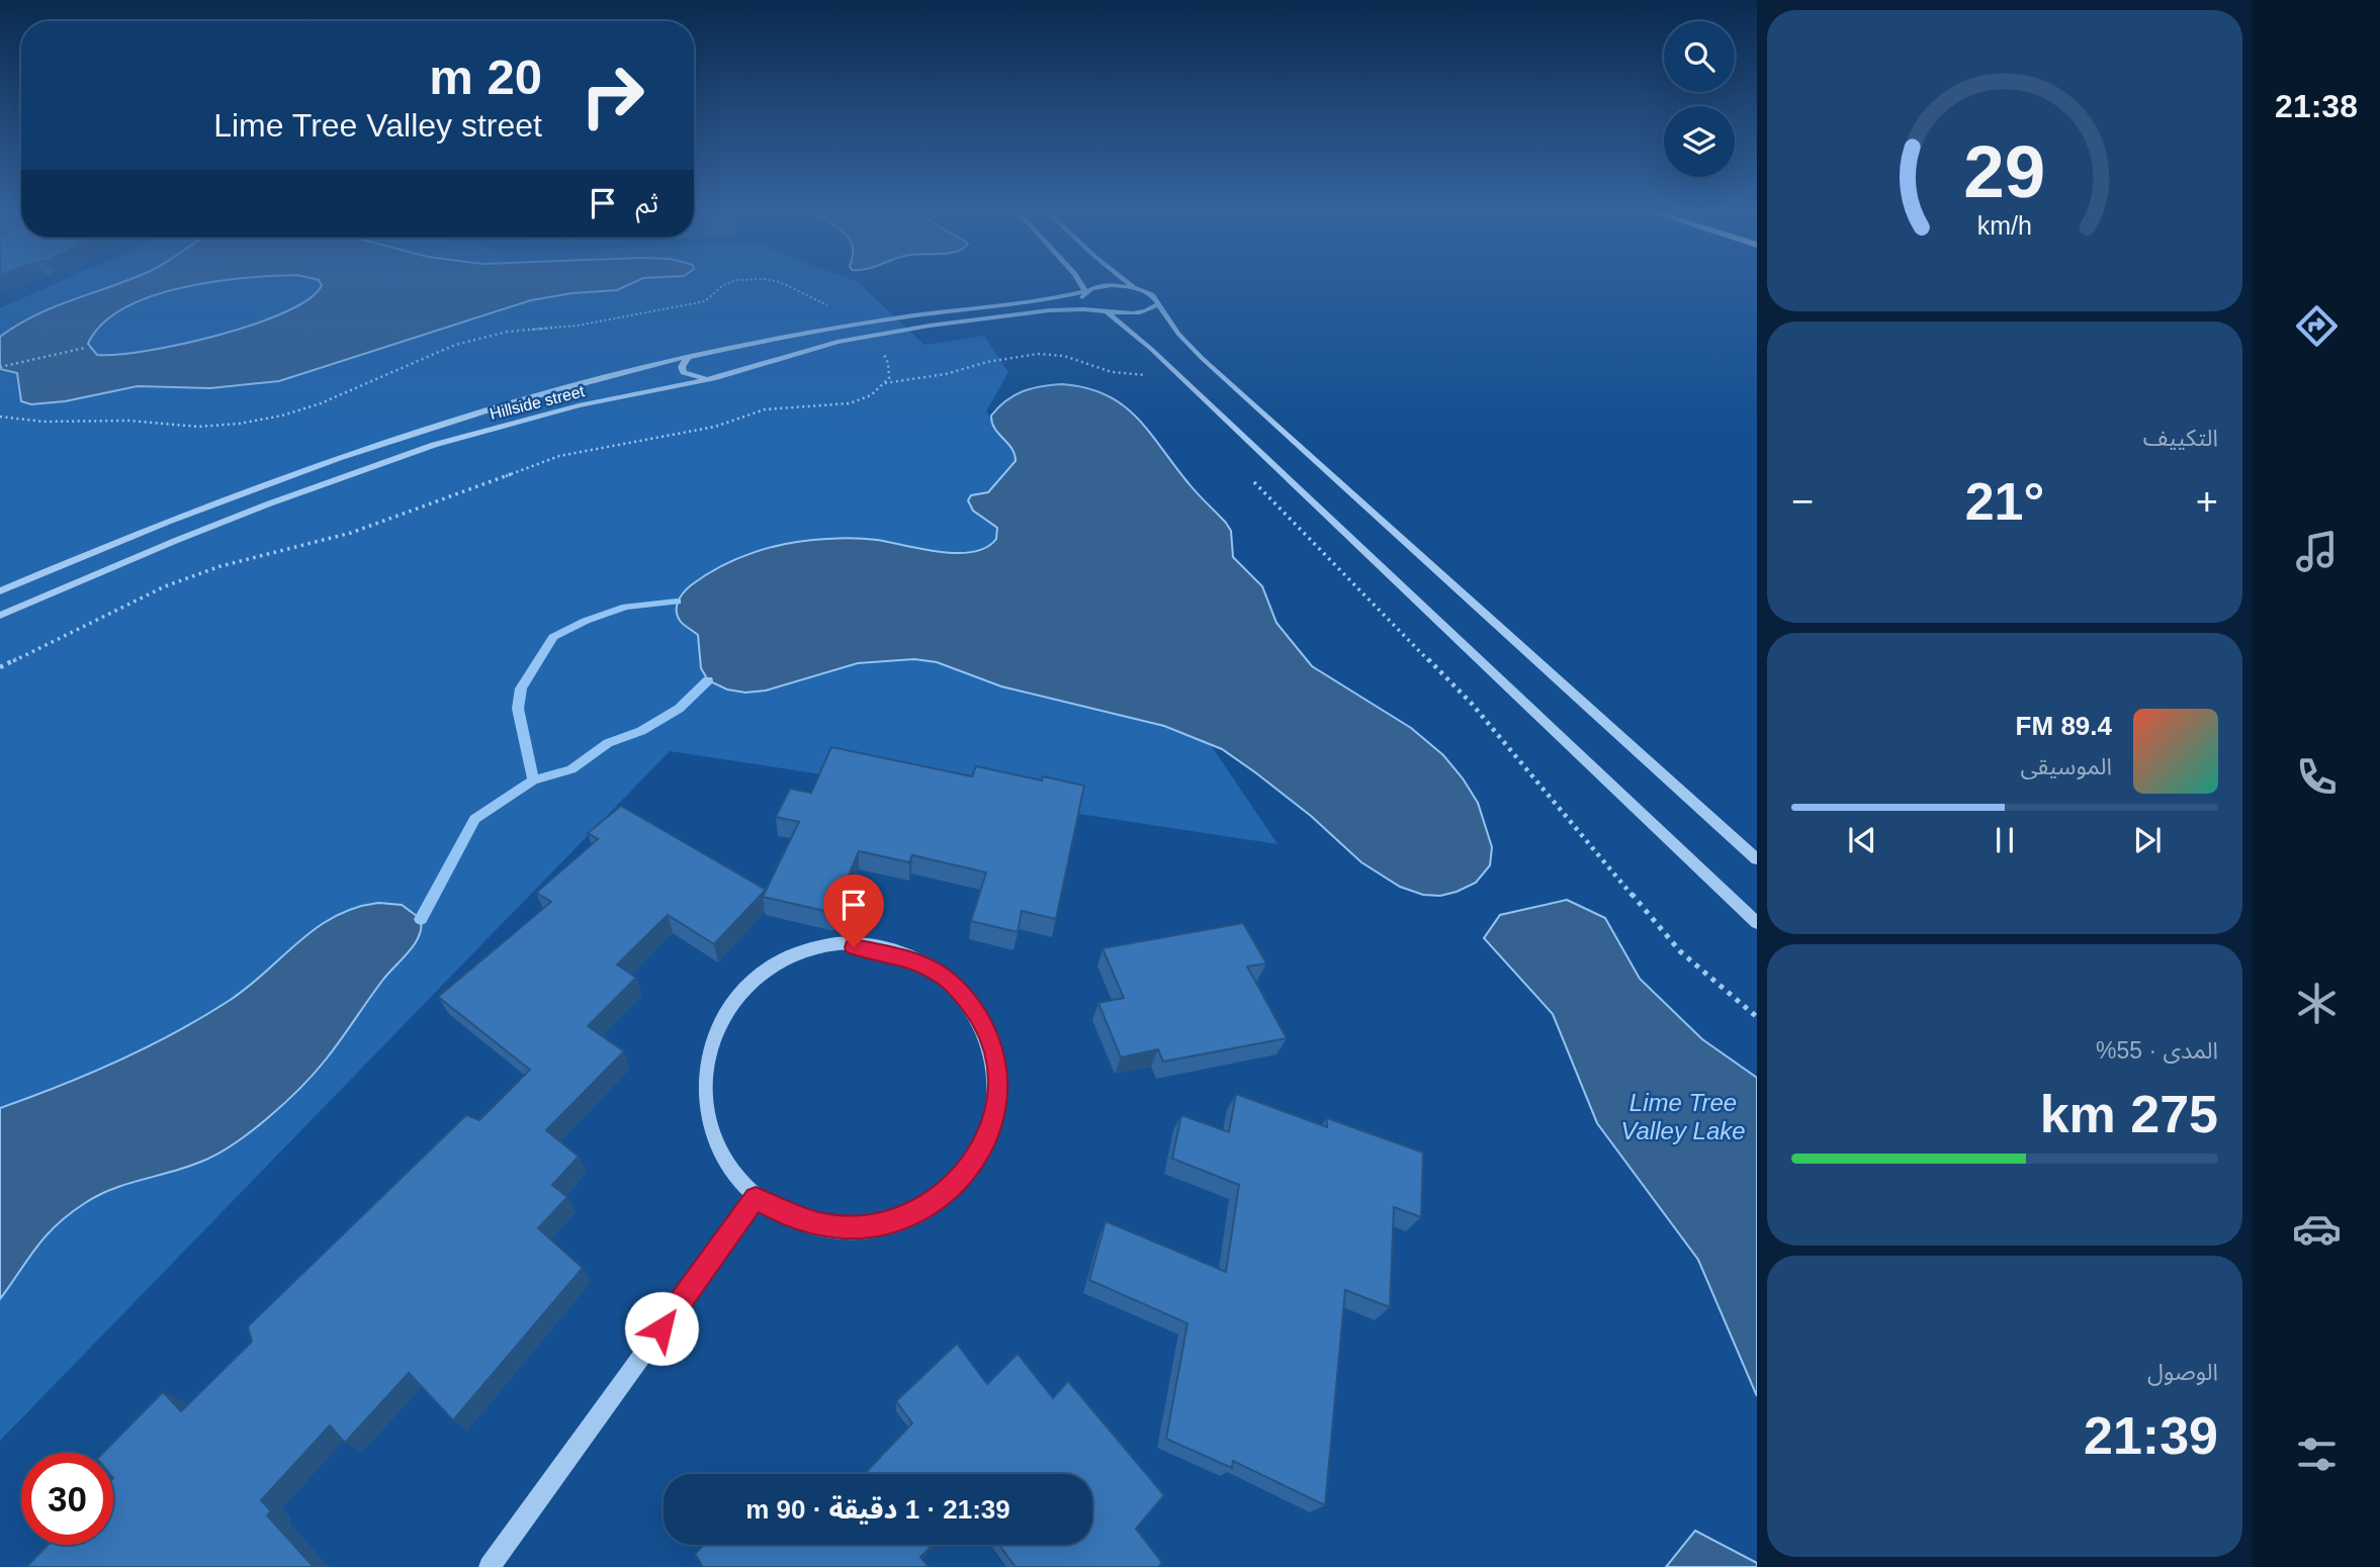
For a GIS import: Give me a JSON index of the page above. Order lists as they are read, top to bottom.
{
  "streets": {
    "street": ["Hillside street"]
  },
  "water": ["Lime Tree Valley Lake"],
  "page": {
    "tabs": "21:38",
    "turn": ["20 m", "Lime Tree Valley street"],
    "then": "ثم",
    "tile": [
      "التكييف",
      ["المدى · 55%", "275 km"],
      ["الوصول", "21:39"]
    ],
    "heat": ["−", "21°", "+"],
    "song": ["89.4 FM", "الموسيقى"],
    "limit": "30",
    "trip": "21:39 · 1 دقيقة · 90 m",
    "gauge": ["29", "km/h"]
  }
}
